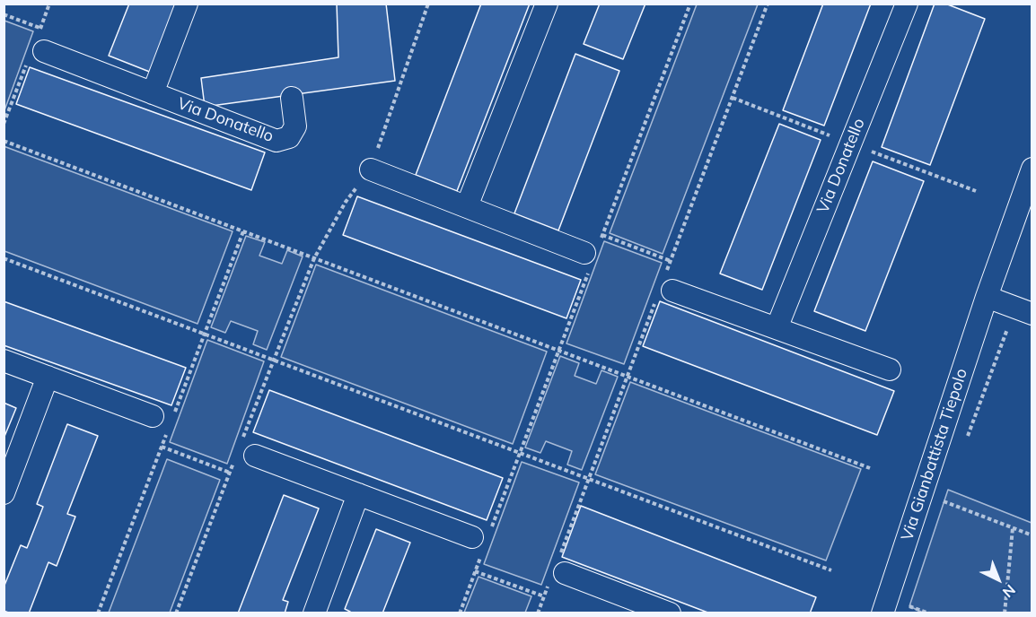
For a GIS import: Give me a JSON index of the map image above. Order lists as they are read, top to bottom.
{
  "streets": {
    "street": ["Via Donatello", "Via Gianbattista Tiepolo"]
  },
  "north": "bottom right"
}
